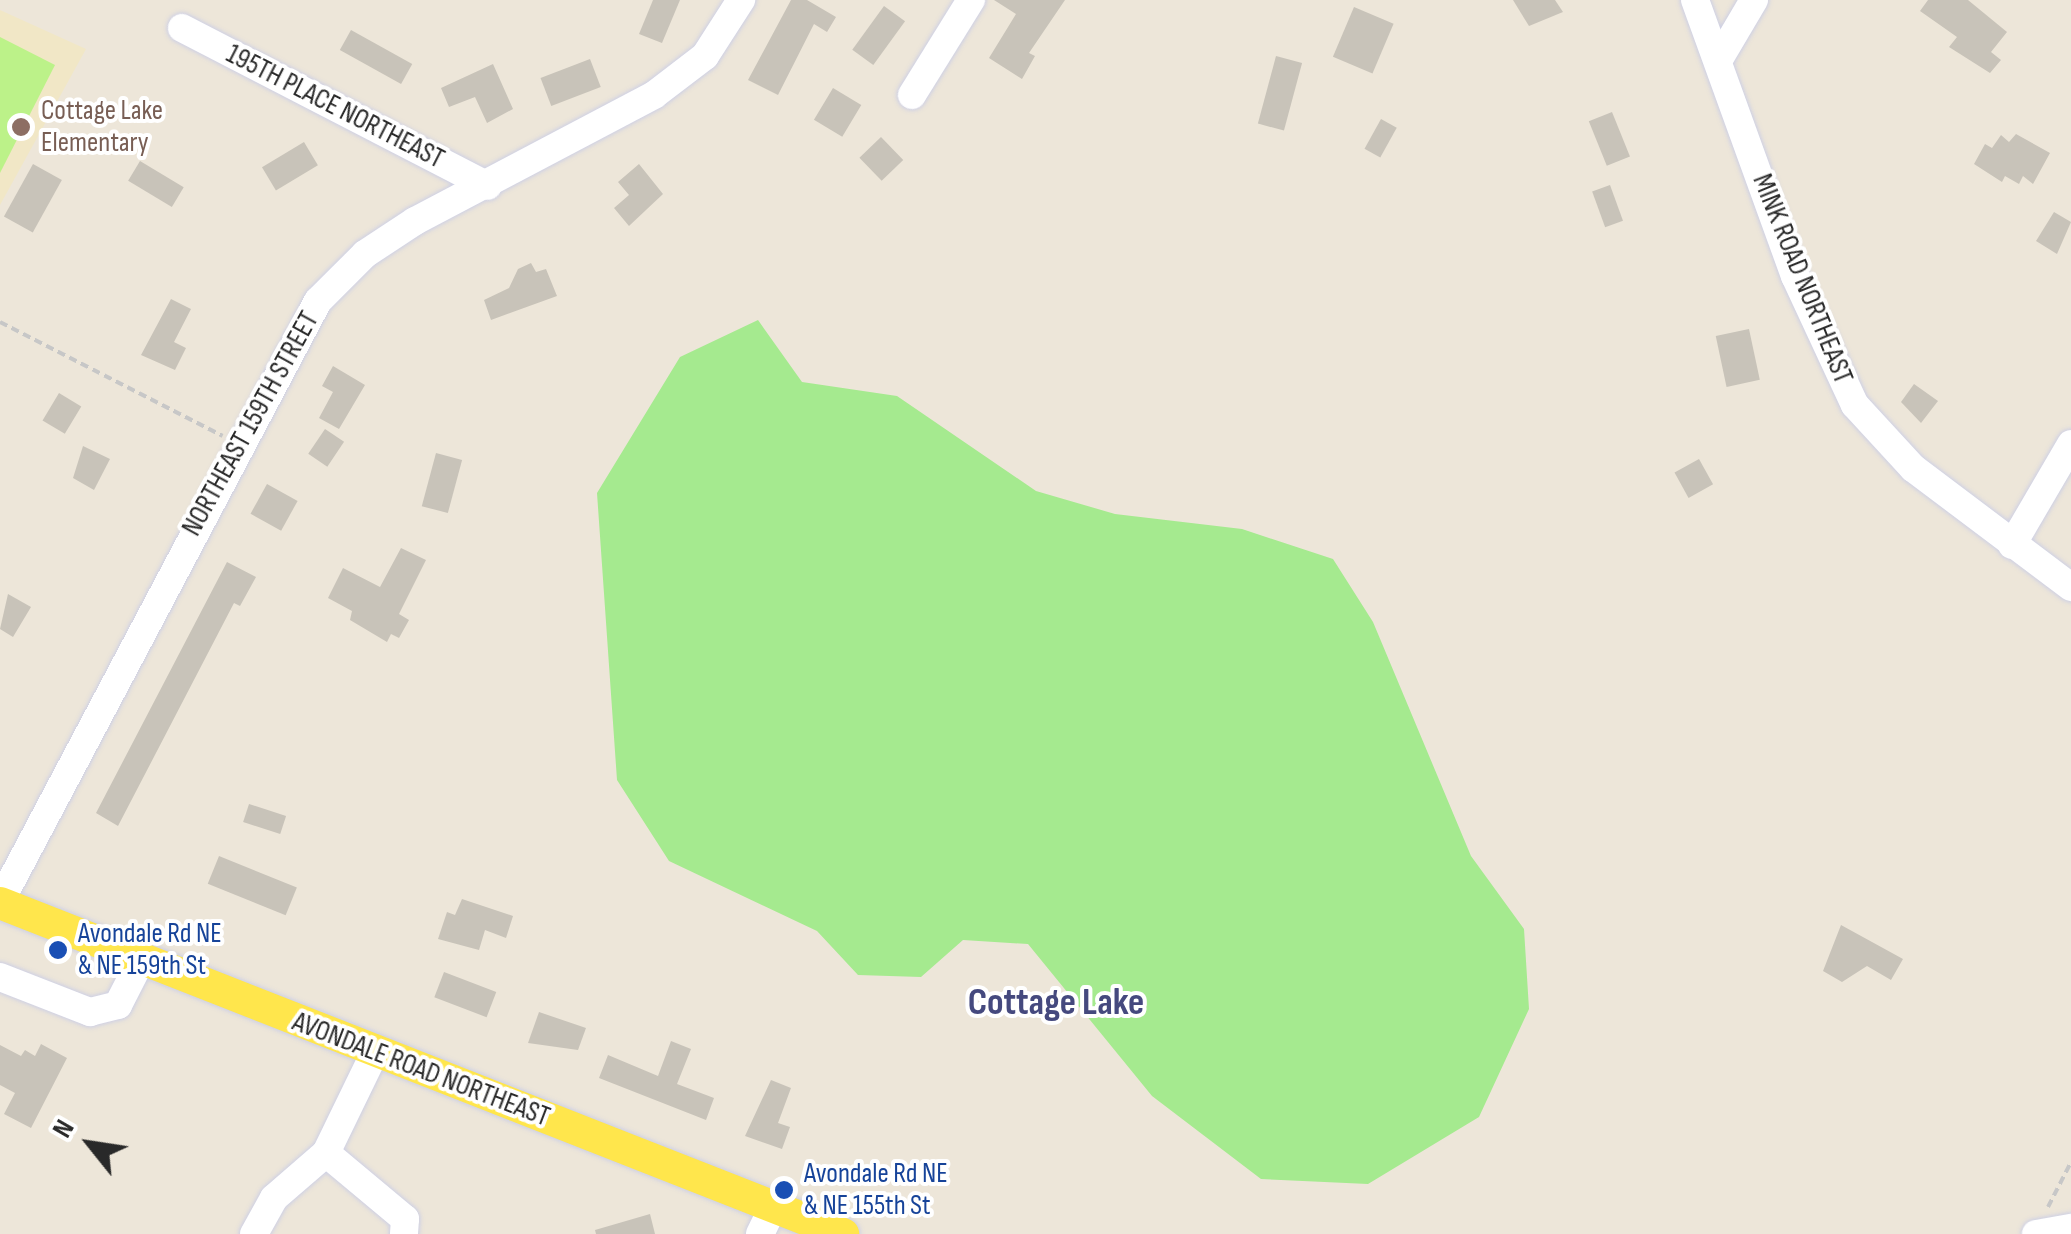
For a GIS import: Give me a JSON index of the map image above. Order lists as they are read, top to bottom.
{
  "streets": {
    "main road": ["AVONDALE ROAD NORTHEAST"],
    "street": ["195TH PLACE NORTHEAST", "MINK ROAD NORTHEAST", "NORTHEAST 159TH STREET"]
  },
  "crossings": [
    ["195TH PLACE NORTHEAST", "NORTHEAST 159TH STREET"],
    ["NORTHEAST 159TH STREET", "AVONDALE ROAD NORTHEAST"]
  ],
  "districts": ["Cottage Lake"],
  "places": ["Cottage Lake Elementary", "Avondale Rd NE & NE 159th St", "Avondale Rd NE & NE 155th St"],
  "north": "top left"
}
